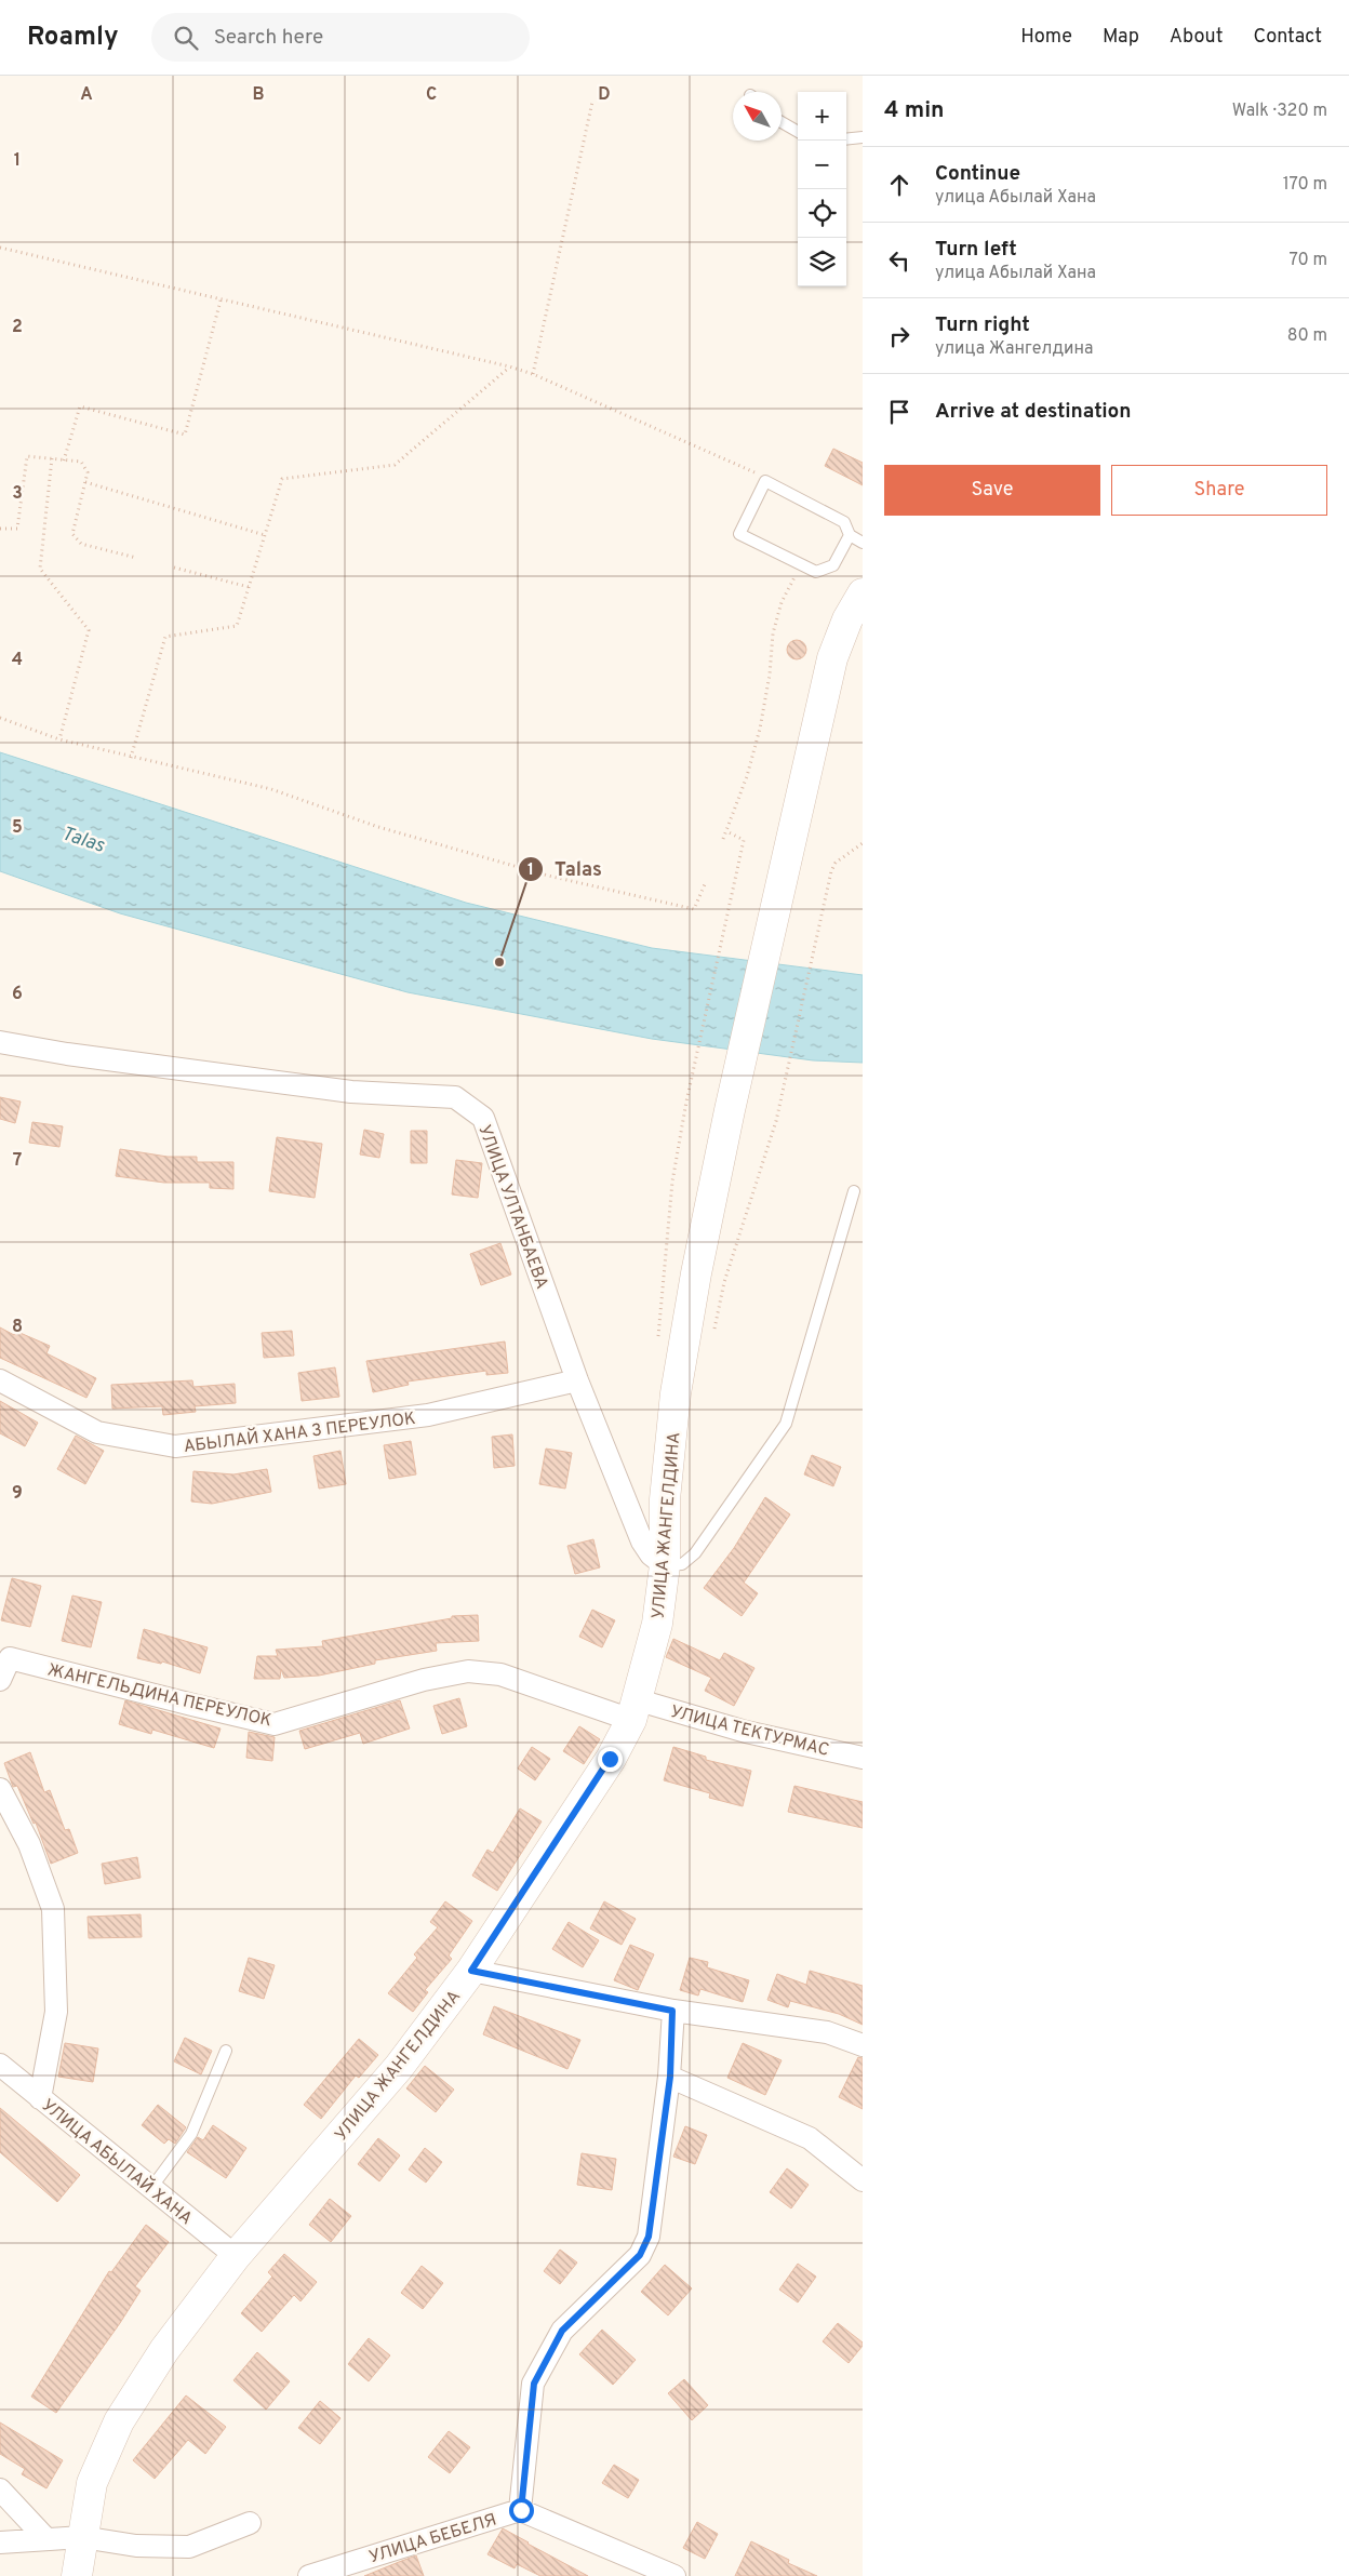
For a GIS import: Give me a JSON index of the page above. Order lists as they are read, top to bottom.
{
  "streets": {
    "street": [
      "УЛИЦА УЛТАНБАЕВА",
      "АБЫЛАЙ ХАНА 3 ПЕРЕУЛОК",
      "УЛИЦА ЖАНГЕЛДИНА",
      "ЖАНГЕЛЬДИНА ПЕРЕУЛОК",
      "УЛИЦА ТЕКТУРМАС",
      "УЛИЦА АБЫЛАЙ ХАНА",
      "УЛИЦА БЕБЕЛЯ"
    ]
  },
  "crossings": [
    ["УЛИЦА УЛТАНБАЕВА", "АБЫЛАЙ ХАНА 3 ПЕРЕУЛОК"],
    ["УЛИЦА УЛТАНБАЕВА", "УЛИЦА ЖАНГЕЛДИНА"],
    ["УЛИЦА ЖАНГЕЛДИНА", "ЖАНГЕЛЬДИНА ПЕРЕУЛОК"],
    ["УЛИЦА ЖАНГЕЛДИНА", "УЛИЦА ТЕКТУРМАС"],
    ["УЛИЦА ЖАНГЕЛДИНА", "УЛИЦА АБЫЛАЙ ХАНА"],
    ["ЖАНГЕЛЬДИНА ПЕРЕУЛОК", "УЛИЦА ТЕКТУРМАС"]
  ],
  "water": ["Talas"],
  "places": ["Talas"],
  "north": "top left",
  "page": {
    "header": "Roamly",
    "search": "Search here",
    "nav": [
      "Home",
      "Map",
      "About",
      "Contact"
    ],
    "heading": ["4 min", "Walk · 320 m"],
    "map_buttons": ["+", "−"],
    "list": [
      ["Continue", "улица Абылай Хана", "170 m"],
      ["Turn left", "улица Абылай Хана", "70 m"],
      ["Turn right", "улица Жангелдина", "80 m"],
      "Arrive at destination"
    ],
    "buttons": ["Save", "Share"]
  },
  "grid": {
    "columns": [
      "A",
      "B",
      "C",
      "D"
    ],
    "rows": [
      "1",
      "2",
      "3",
      "4",
      "5",
      "6",
      "7",
      "8",
      "9"
    ]
  }
}
